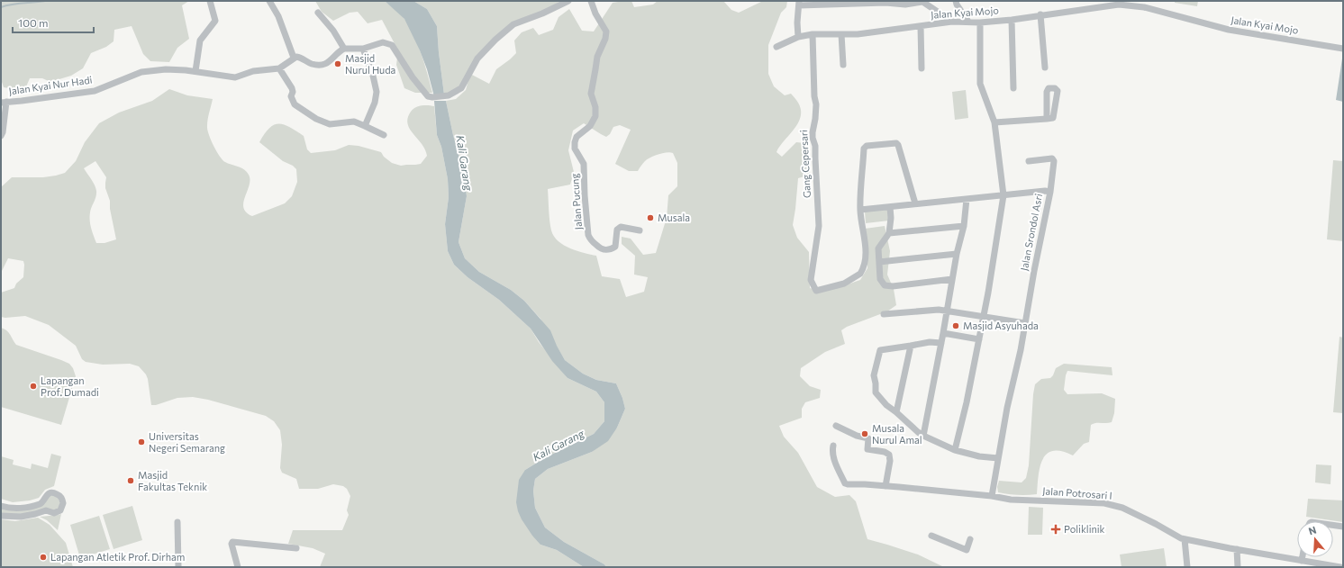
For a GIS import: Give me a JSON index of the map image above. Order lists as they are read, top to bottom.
{
  "streets": {
    "street": [
      "Jalan Kyai Mojo",
      "Jalan Kyai Nur Hadi",
      "Gang Cepersari",
      "Jalan Pucung",
      "Jalan Srondol Asri",
      "Jalan Potrosari I"
    ]
  },
  "crossings": [
    ["Jalan Kyai Mojo", "Gang Cepersari"],
    ["Gang Cepersari", "Jalan Srondol Asri"],
    ["Jalan Srondol Asri", "Jalan Potrosari I"]
  ],
  "water": ["Kali Garang"],
  "places": {
    "other": [
      "Masjid Nurul Huda",
      "Musala",
      "Masjid Asyuhada",
      "Lapangan Prof. Dumadi",
      "Musala Nurul Amal",
      "Universitas Negeri Semarang",
      "Masjid Fakultas Teknik",
      "Lapangan Atletik Prof. Dirham"
    ],
    "health": ["Poliklinik"]
  },
  "scale_bar": "100 m",
  "north": "top"
}
